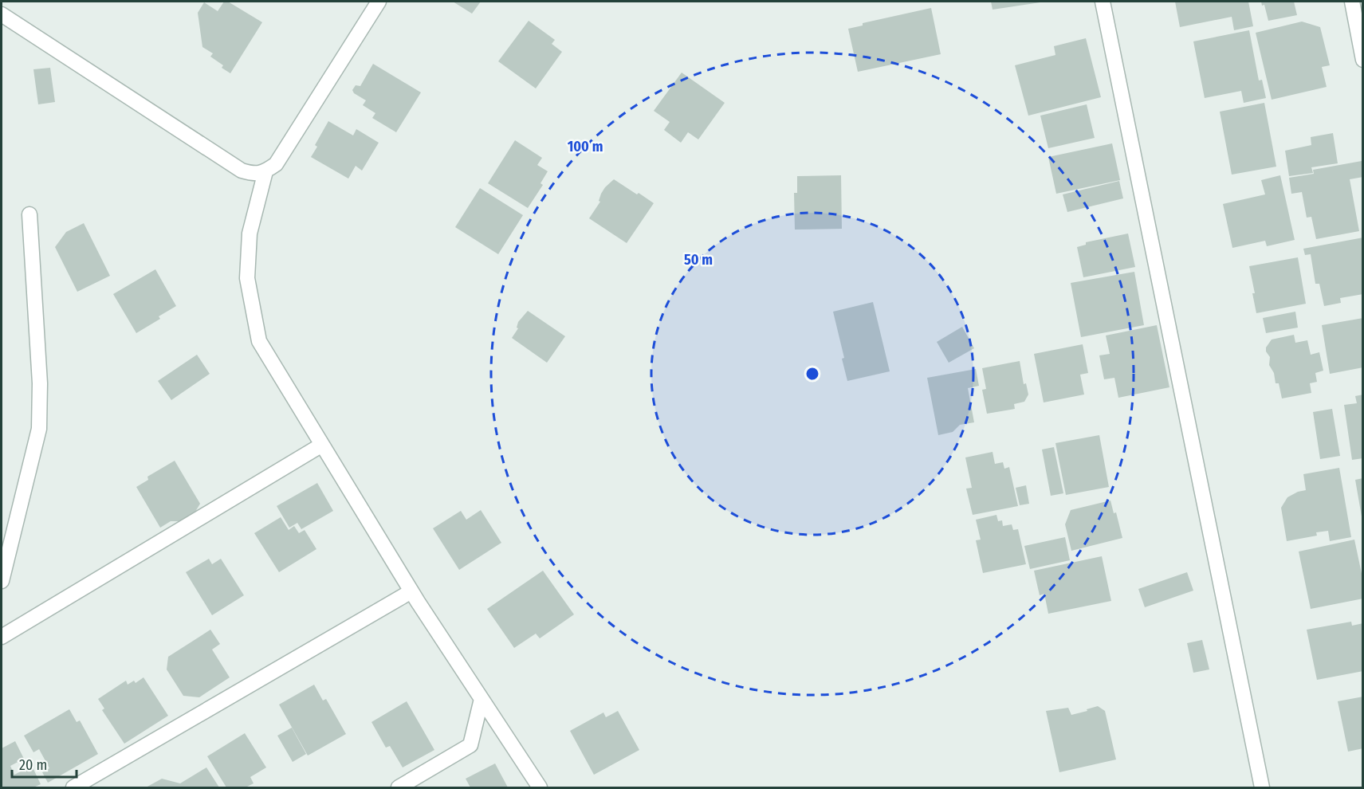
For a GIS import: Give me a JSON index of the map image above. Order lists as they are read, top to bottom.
{
  "scale_bar": "20 m",
  "rings": ["100 m", "50 m"]
}
